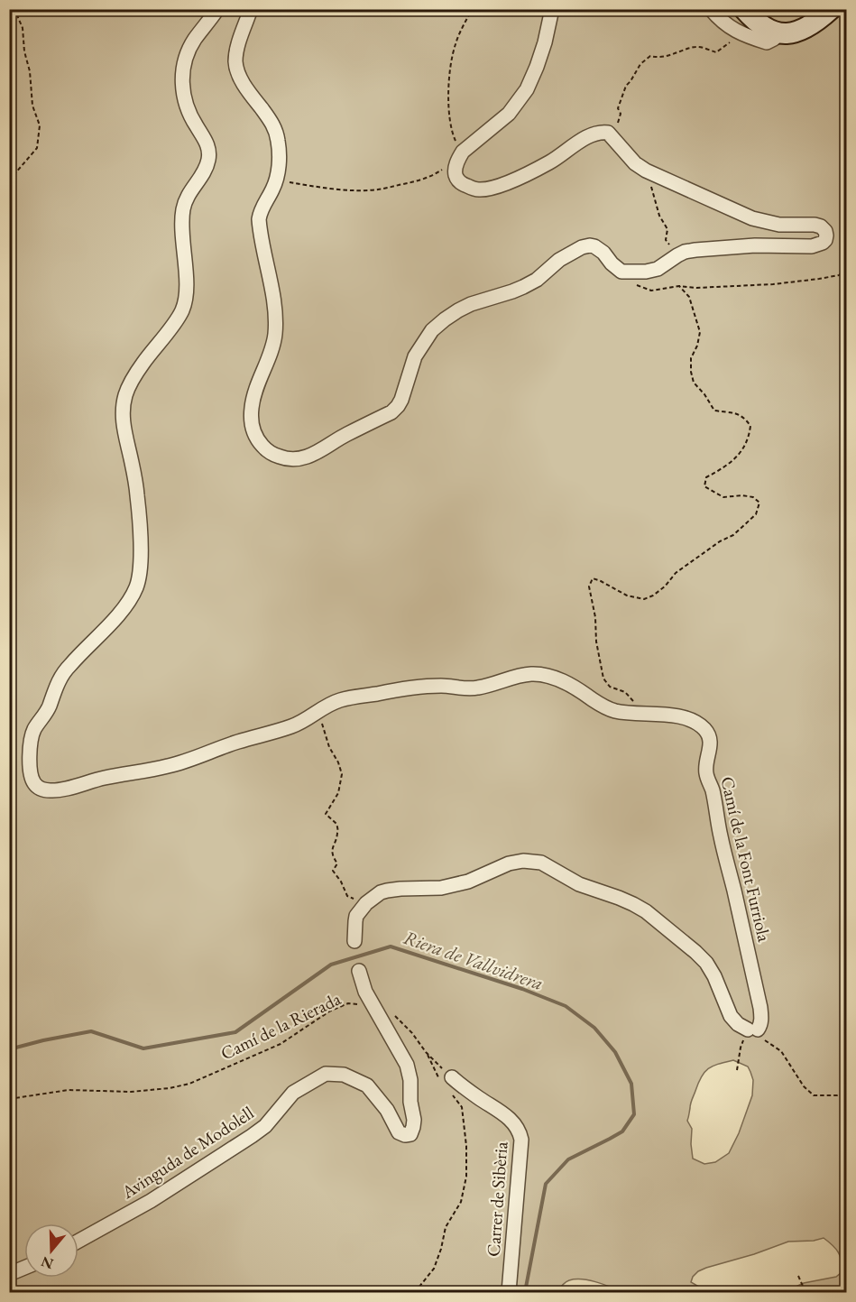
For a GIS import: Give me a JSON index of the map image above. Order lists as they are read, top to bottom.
{
  "streets": {
    "street": ["Camí de la Font Furriola", "Avinguda de Modolell", "Carrer de Sibèria"],
    "path": ["Camí de la Rierada"]
  },
  "crossings": [
    ["Camí de la Rierada", "Avinguda de Modolell"]
  ],
  "water": ["Riera de Vallvidrera"],
  "north": "bottom"
}
